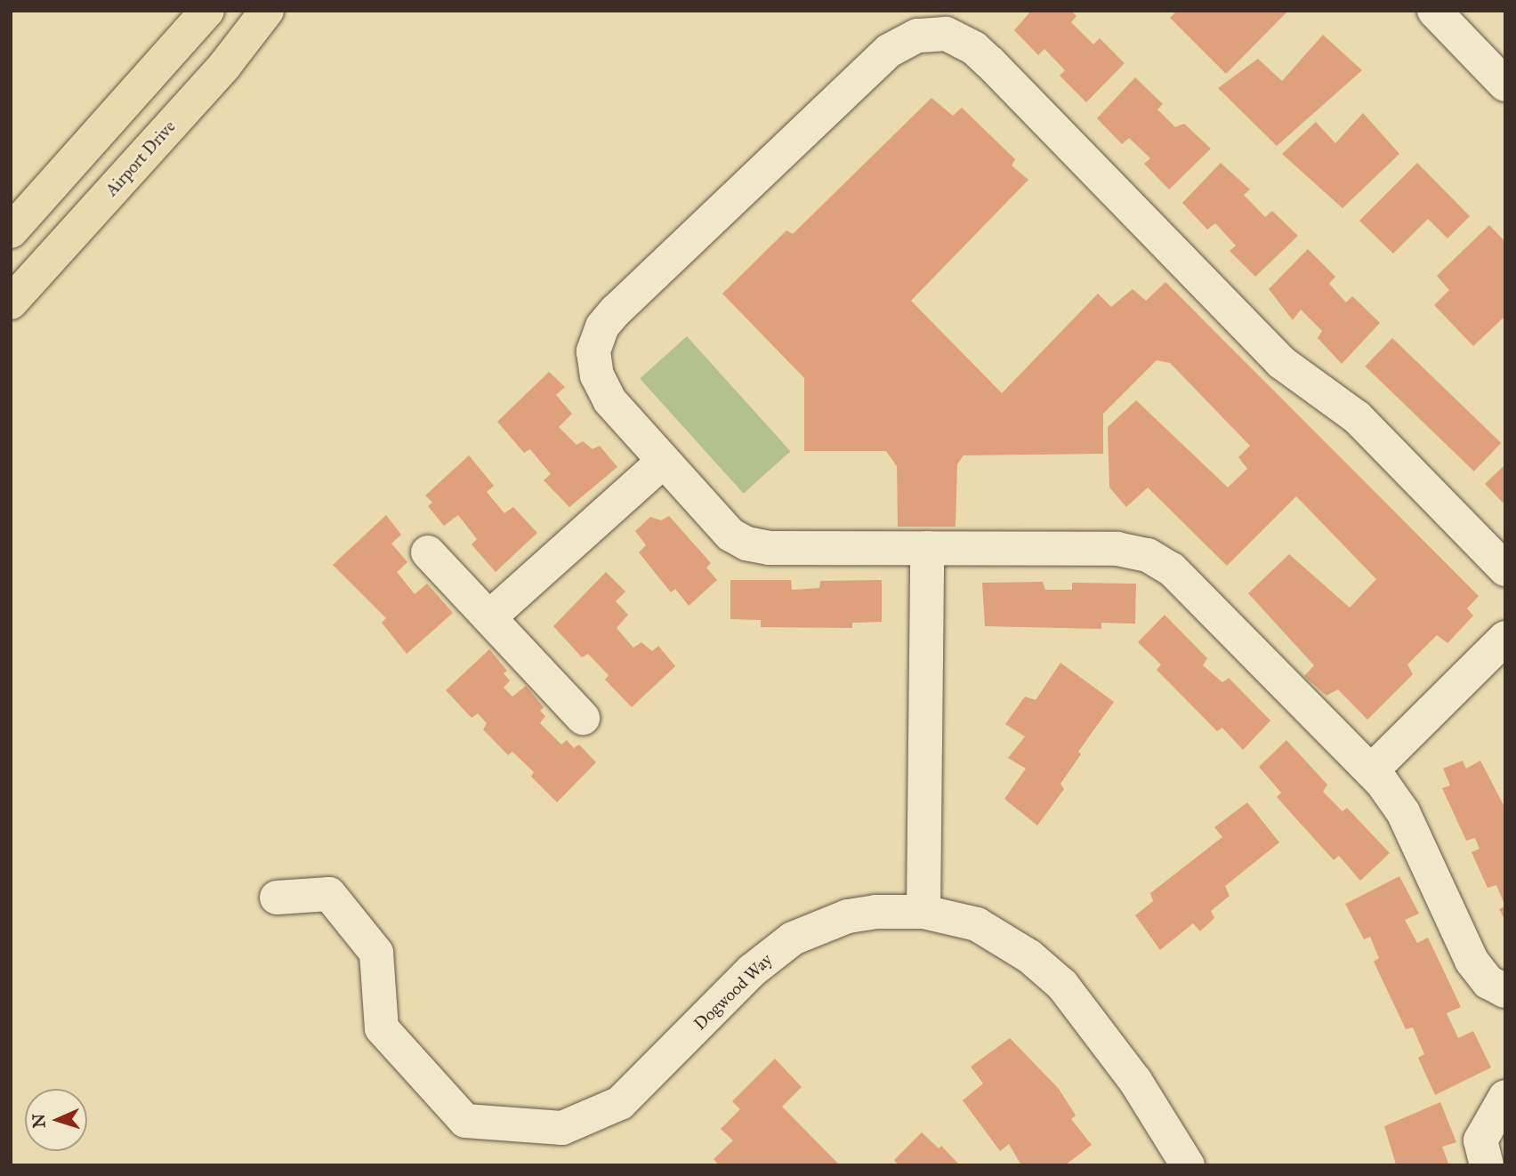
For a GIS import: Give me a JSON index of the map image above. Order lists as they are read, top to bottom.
{
  "streets": {
    "main road": ["Airport Drive"],
    "street": ["Dogwood Way"]
  },
  "north": "left"
}
